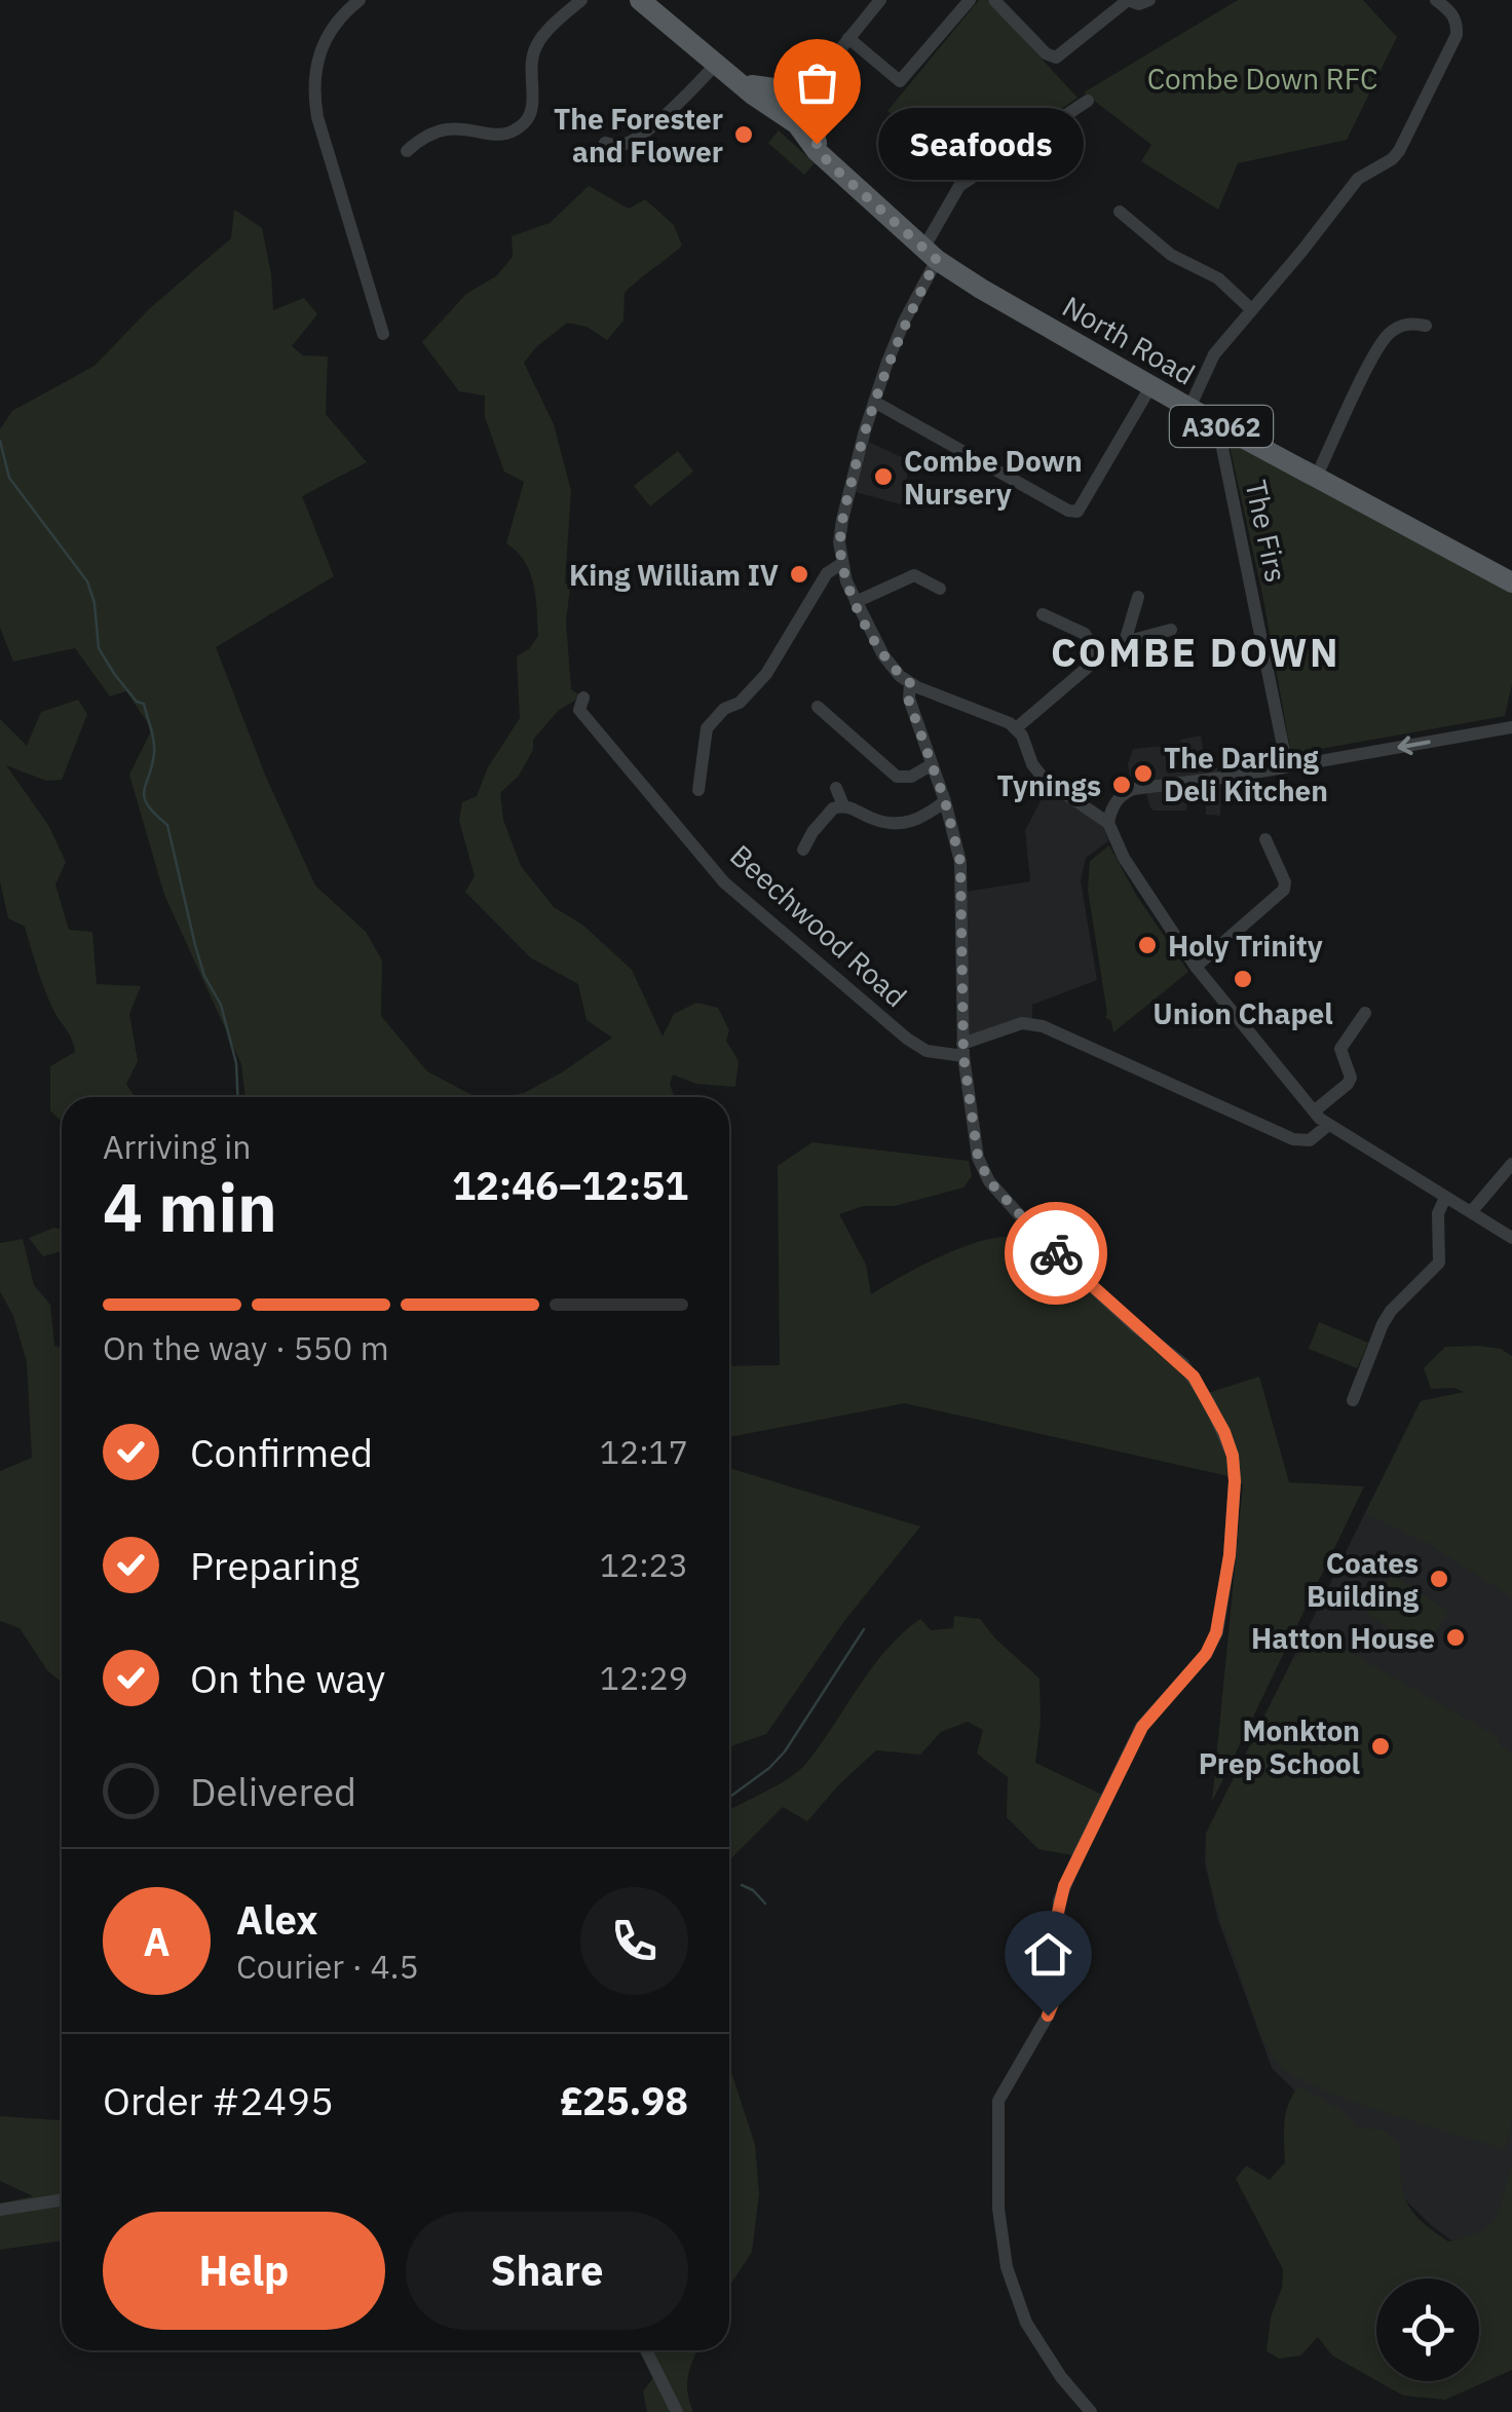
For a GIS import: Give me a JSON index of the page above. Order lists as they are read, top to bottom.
{
  "streets": {
    "main road": ["North Road", "A3062"],
    "street": ["The Firs", "Beechwood Road"]
  },
  "crossings": [
    ["North Road", "A3062"],
    ["North Road", "The Firs"]
  ],
  "districts": ["COMBE DOWN"],
  "parks": ["Combe Down RFC"],
  "places": [
    "The Forester and Flower",
    "Seafoods",
    "Combe Down Nursery",
    "King William IV",
    "The Darling Deli Kitchen",
    "Tynings",
    "Holy Trinity",
    "Union Chapel",
    "Coates Building",
    "Hatton House",
    "Monkton Prep School"
  ],
  "page": {
    "bubble": "Seafoods",
    "heading": ["4 min", "Arriving in", "12:46–12:51"],
    "panel": [
      "Alex",
      "Courier · 4.5",
      "Order #2495",
      "£25.98"
    ],
    "bar": "On the way · 550 m",
    "list": [
      ["Confirmed", "12:17"],
      ["Preparing", "12:23"],
      ["On the way", "12:29"],
      "Delivered"
    ],
    "round": "A",
    "buttons": ["Help", "Share"]
  }
}
